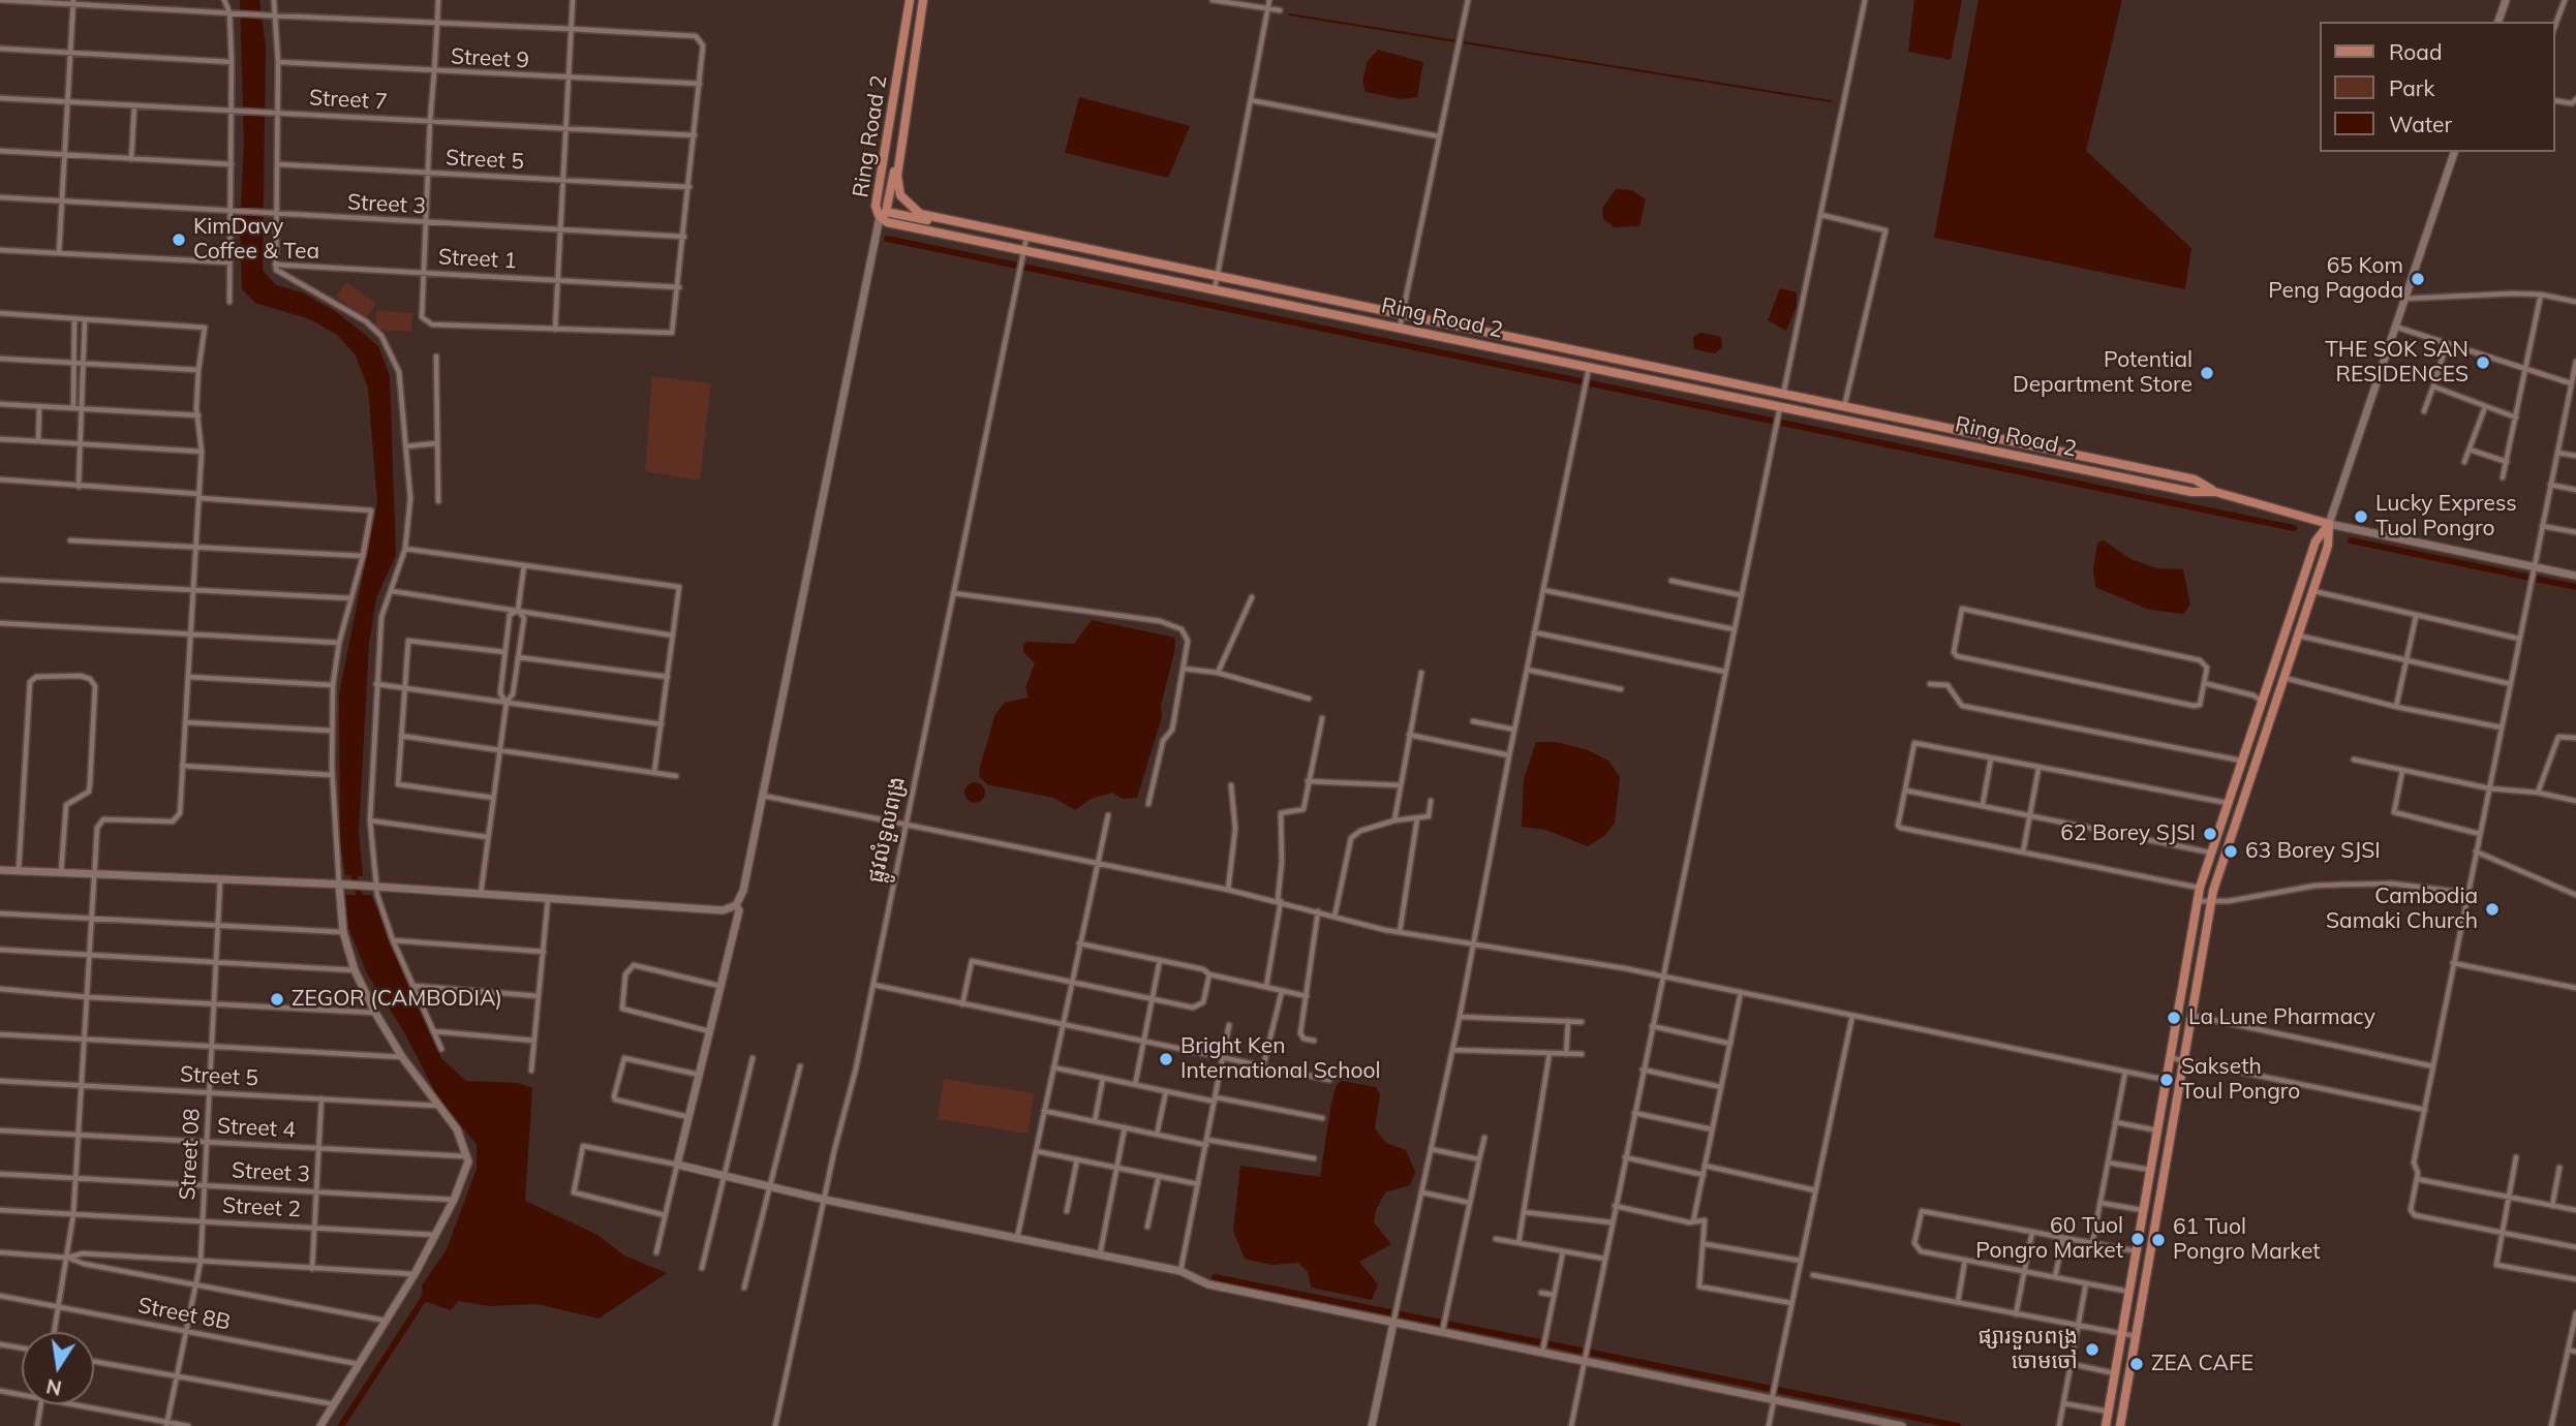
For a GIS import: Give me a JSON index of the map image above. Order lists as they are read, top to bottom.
{
  "streets": {
    "main road": ["Ring Road 2"],
    "street": [
      "Street 9",
      "Street 7",
      "Street 5",
      "Street 3",
      "Street 1",
      "ផ្លូវលំទួលពង្រ",
      "Street 4",
      "Street 08",
      "Street 2",
      "Street 8B"
    ]
  },
  "crossings": [
    ["Ring Road 2", "ផ្លូវលំទួលពង្រ"],
    ["Street 5", "Street 08"],
    ["Street 3", "Street 08"],
    ["Street 4", "Street 08"],
    ["Street 08", "Street 2"],
    ["Street 08", "Street 8B"]
  ],
  "places": [
    "KimDavy Coffee & Tea",
    "65 Kom Peng Pagoda",
    "THE SOK SAN RESIDENCES",
    "Potential Department Store",
    "Lucky Express Tuol Pongro",
    "62 Borey SJSI",
    "63 Borey SJSI",
    "Cambodia Samaki Church",
    "ZEGOR (CAMBODIA)",
    "La Lune Pharmacy",
    "Bright Ken International School",
    "Sakseth Toul Pongro",
    "60 Tuol Pongro Market",
    "61 Tuol Pongro Market",
    "ផ្សារទួលពង្រ ចោមចៅ",
    "ZEA CAFE"
  ],
  "legend": ["Road", "Park", "Water"],
  "north": "bottom"
}
